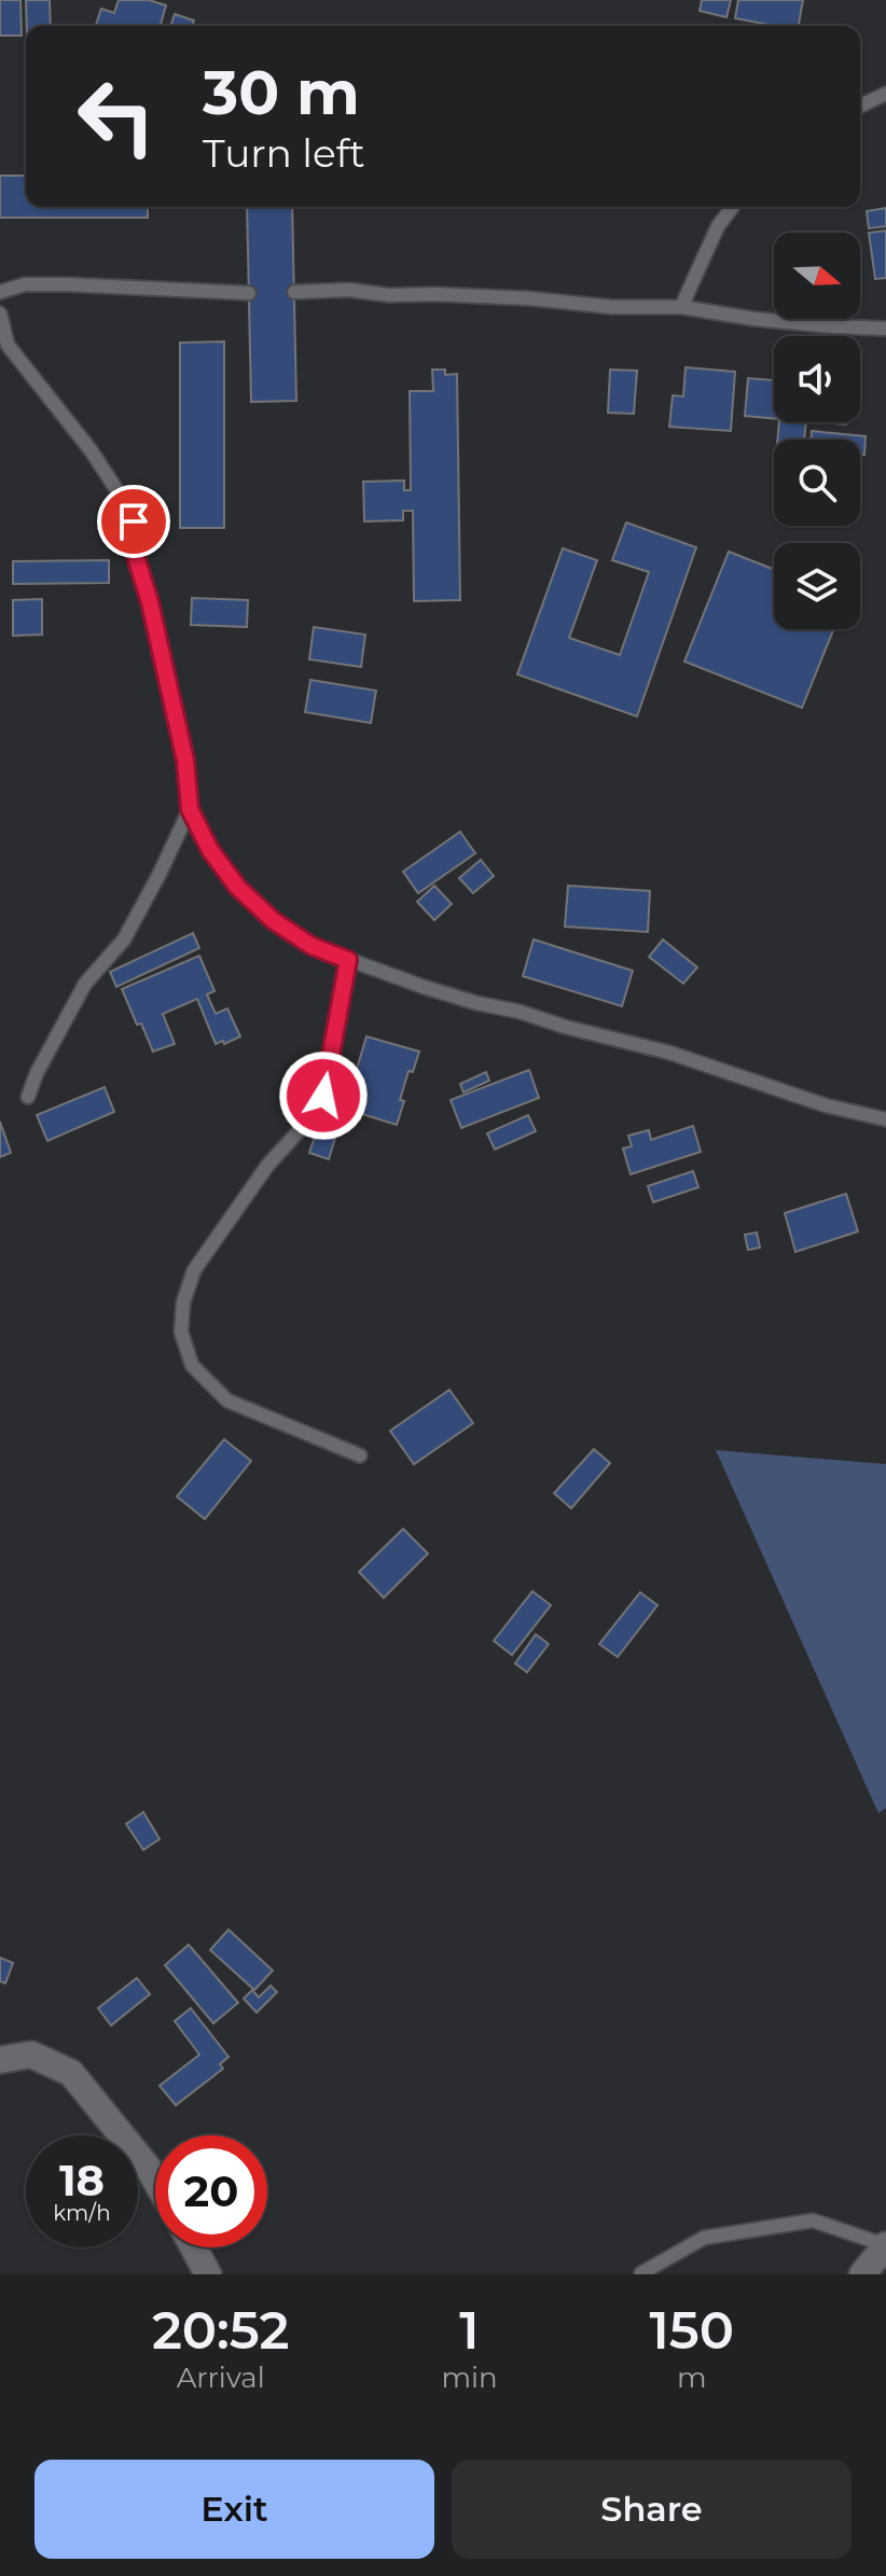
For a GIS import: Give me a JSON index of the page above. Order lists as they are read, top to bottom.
{
  "north": "right",
  "page": {
    "turn": ["30 m", "Turn left"],
    "speed": "18 km/h",
    "limit": "20",
    "eta": [
      "20:52",
      "Arrival",
      "1",
      "min",
      "150",
      "m"
    ],
    "buttons": ["Exit", "Share"]
  }
}
